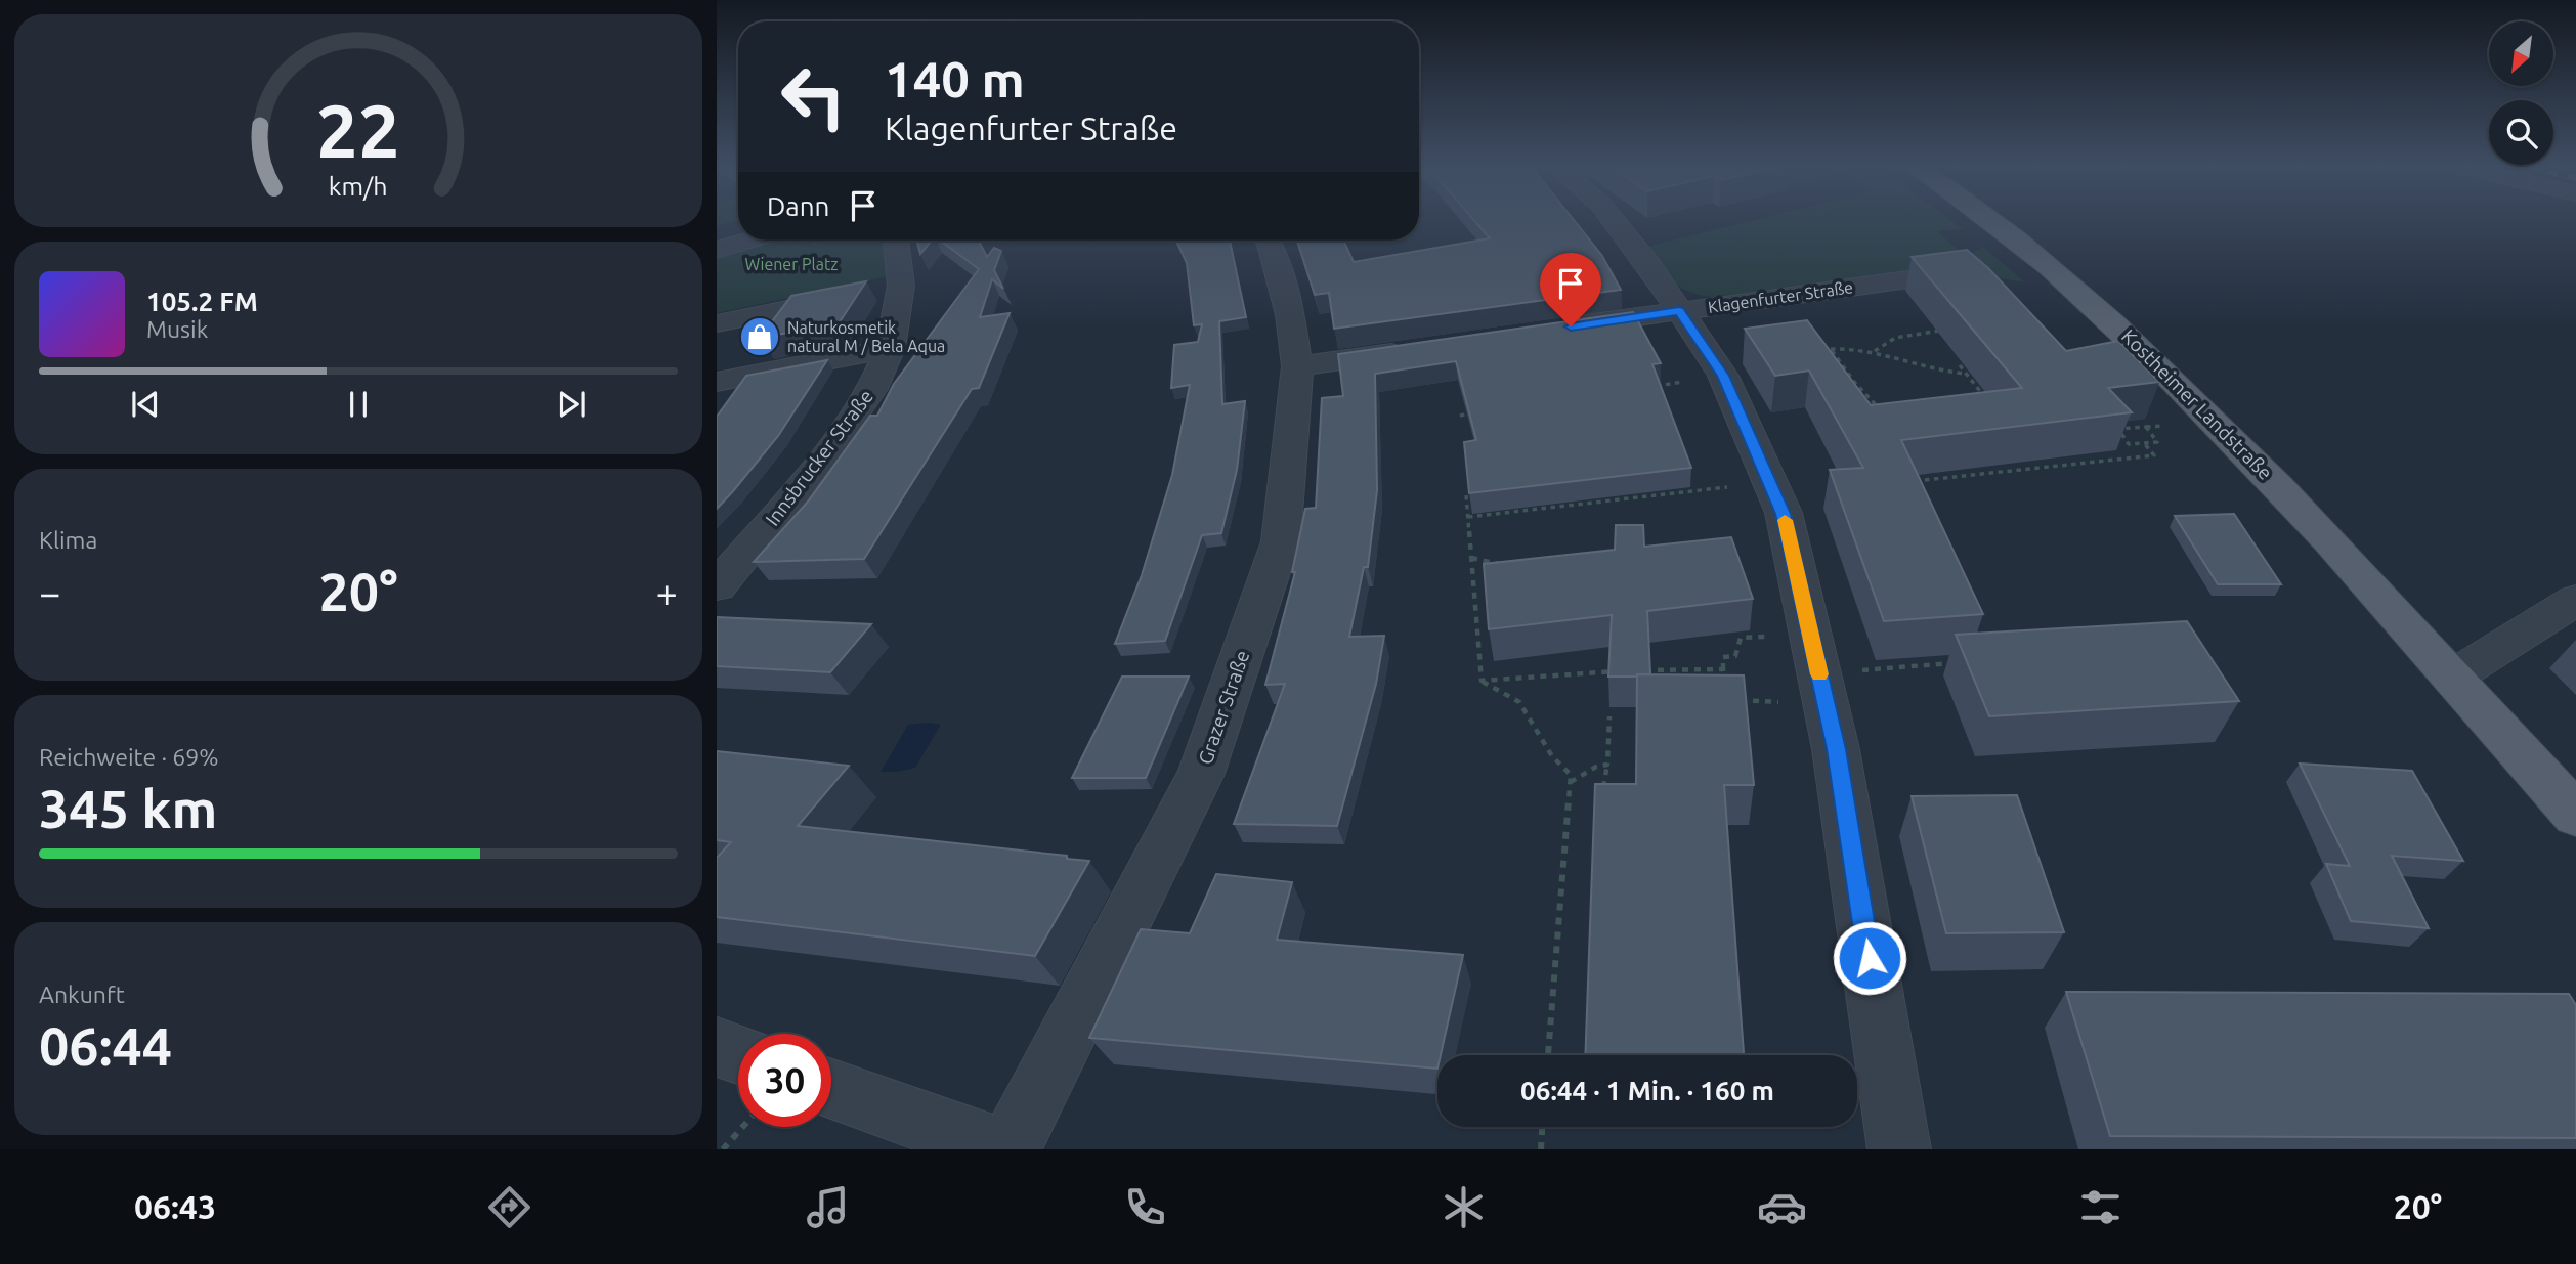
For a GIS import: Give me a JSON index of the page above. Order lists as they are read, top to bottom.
{
  "streets": {
    "main road": ["Kostheimer Landstraße"],
    "street": ["Klagenfurter Straße", "Innsbrucker Straße", "Grazer Straße"]
  },
  "parks": ["Wiener Platz"],
  "places": {
    "shop": ["Naturkosmetik natural M / Bela Aqua"]
  },
  "north": "bottom left",
  "page": {
    "turn": ["140 m", "Klagenfurter Straße"],
    "then": "Dann",
    "song": ["105.2 FM", "Musik"],
    "tile": [
      "Klima",
      ["Reichweite · 69%", "345 km"],
      ["Ankunft", "06:44"]
    ],
    "heat": ["−", "20°", "+"],
    "limit": "30",
    "trip": "06:44 · 1 Min. · 160 m",
    "tabs": ["06:43", "20°"],
    "gauge": ["22", "km/h"]
  }
}
